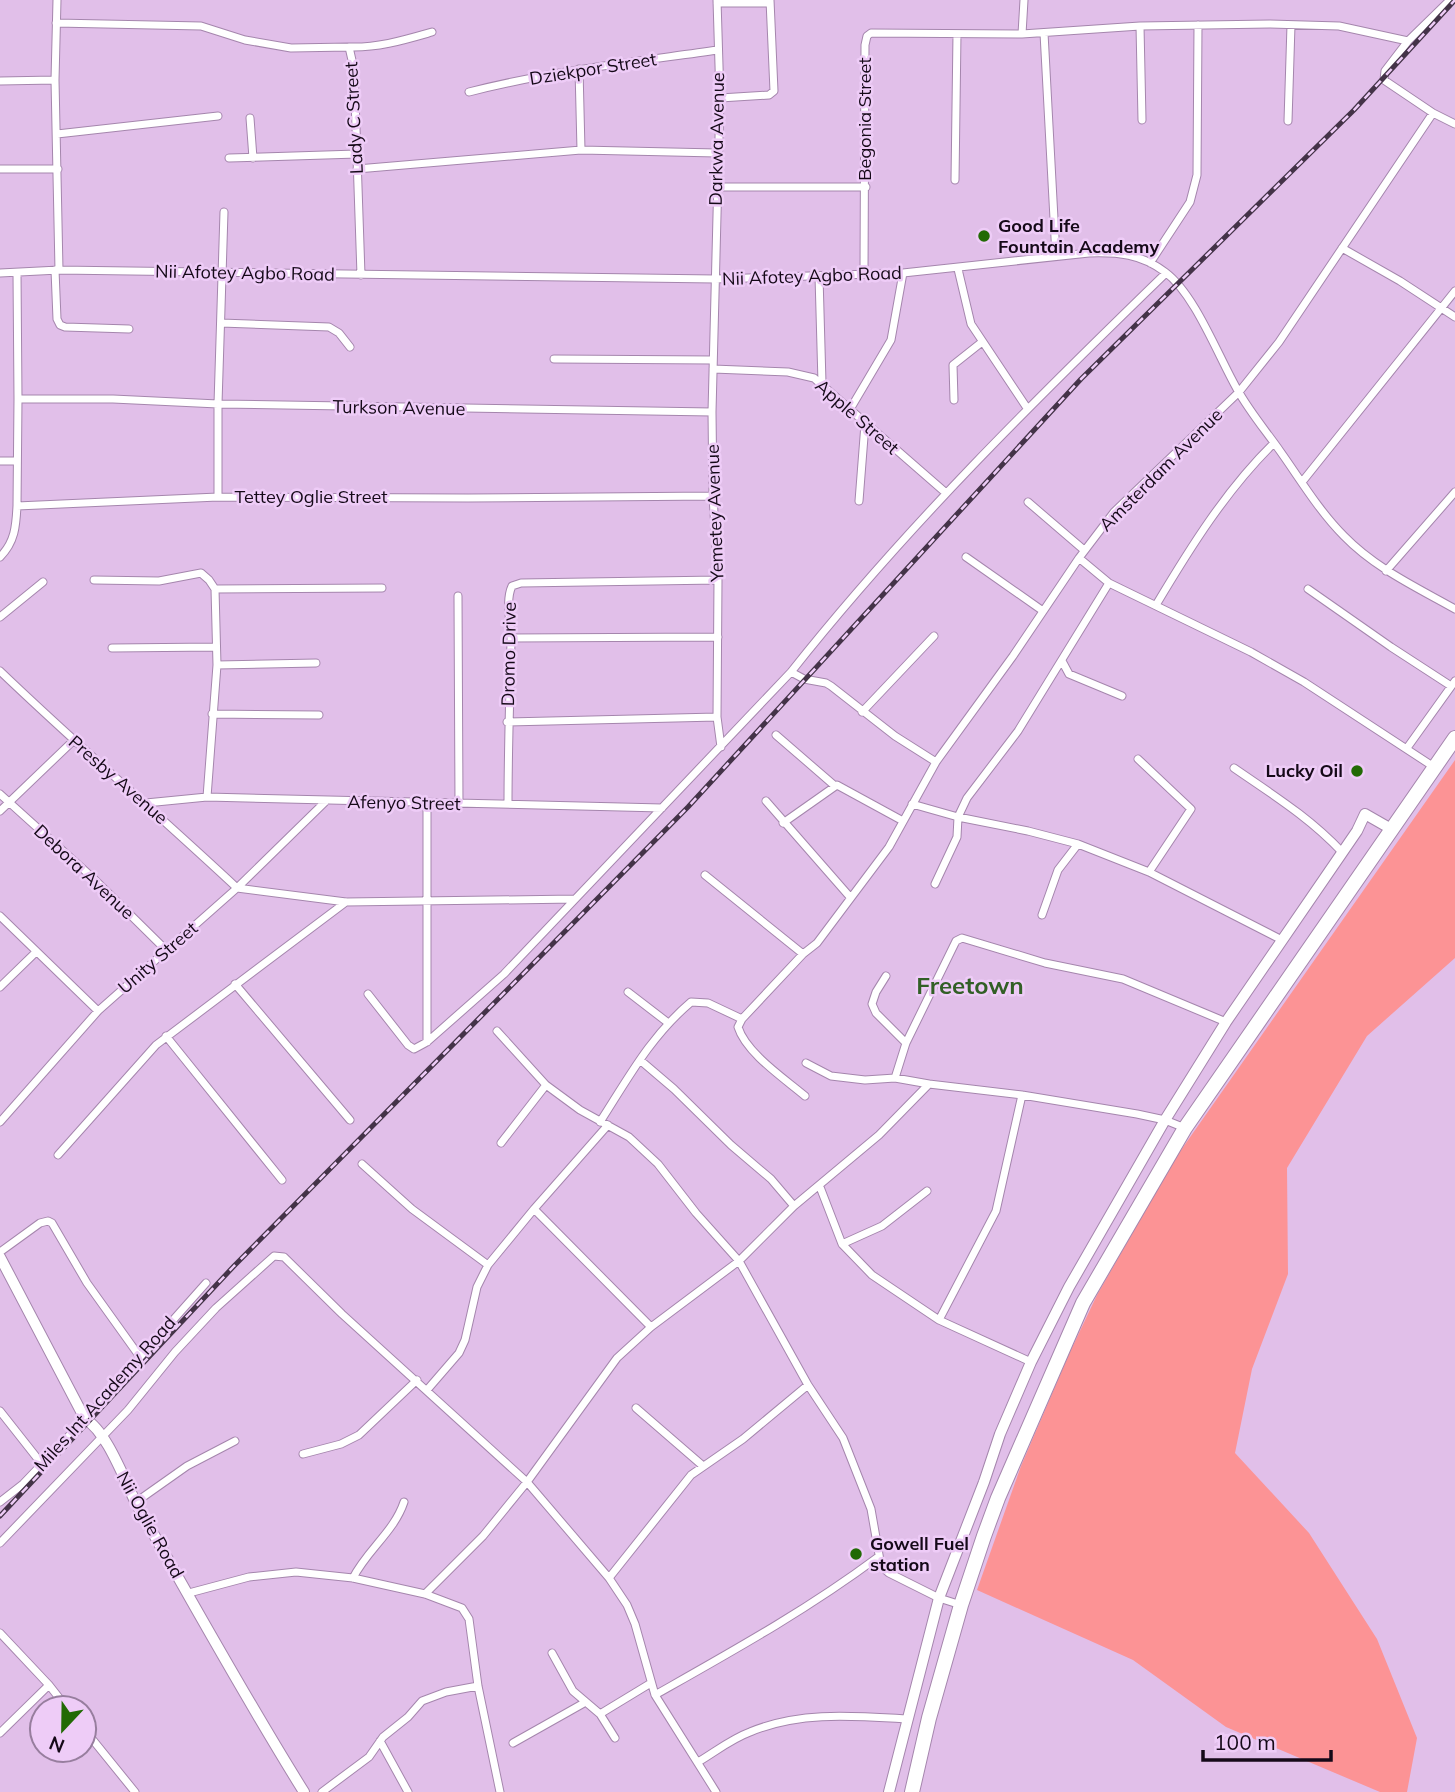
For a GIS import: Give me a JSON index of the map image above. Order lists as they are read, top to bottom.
{
  "streets": {
    "street": [
      "Dziekpor Street",
      "Lady C Street",
      "Begonia Street",
      "Darkwa Avenue",
      "Nii Afotey Agbo Road",
      "Turkson Avenue",
      "Apple Street",
      "Amsterdam Avenue",
      "Tettey Oglie Street",
      "Yemetey Avenue",
      "Dromo Drive",
      "Presby Avenue",
      "Afenyo Street",
      "Debora Avenue",
      "Unity Street",
      "Miles Int Academy Road",
      "Nii Oglie Road"
    ]
  },
  "crossings": [
    ["Dziekpor Street", "Darkwa Avenue"],
    ["Lady C Street", "Nii Afotey Agbo Road"],
    ["Begonia Street", "Nii Afotey Agbo Road"],
    ["Darkwa Avenue", "Nii Afotey Agbo Road"],
    ["Darkwa Avenue", "Yemetey Avenue"],
    ["Nii Afotey Agbo Road", "Amsterdam Avenue"],
    ["Nii Afotey Agbo Road", "Yemetey Avenue"],
    ["Turkson Avenue", "Yemetey Avenue"],
    ["Apple Street", "Yemetey Avenue"],
    ["Tettey Oglie Street", "Yemetey Avenue"],
    ["Yemetey Avenue", "Dromo Drive"],
    ["Dromo Drive", "Afenyo Street"],
    ["Presby Avenue", "Afenyo Street"],
    ["Presby Avenue", "Unity Street"],
    ["Afenyo Street", "Unity Street"],
    ["Debora Avenue", "Unity Street"],
    ["Miles Int Academy Road", "Nii Oglie Road"]
  ],
  "districts": ["Freetown"],
  "places": ["Good Life Fountain Academy", "Lucky Oil", "Gowell Fuel station"],
  "scale_bar": "100 m",
  "north": "bottom"
}
